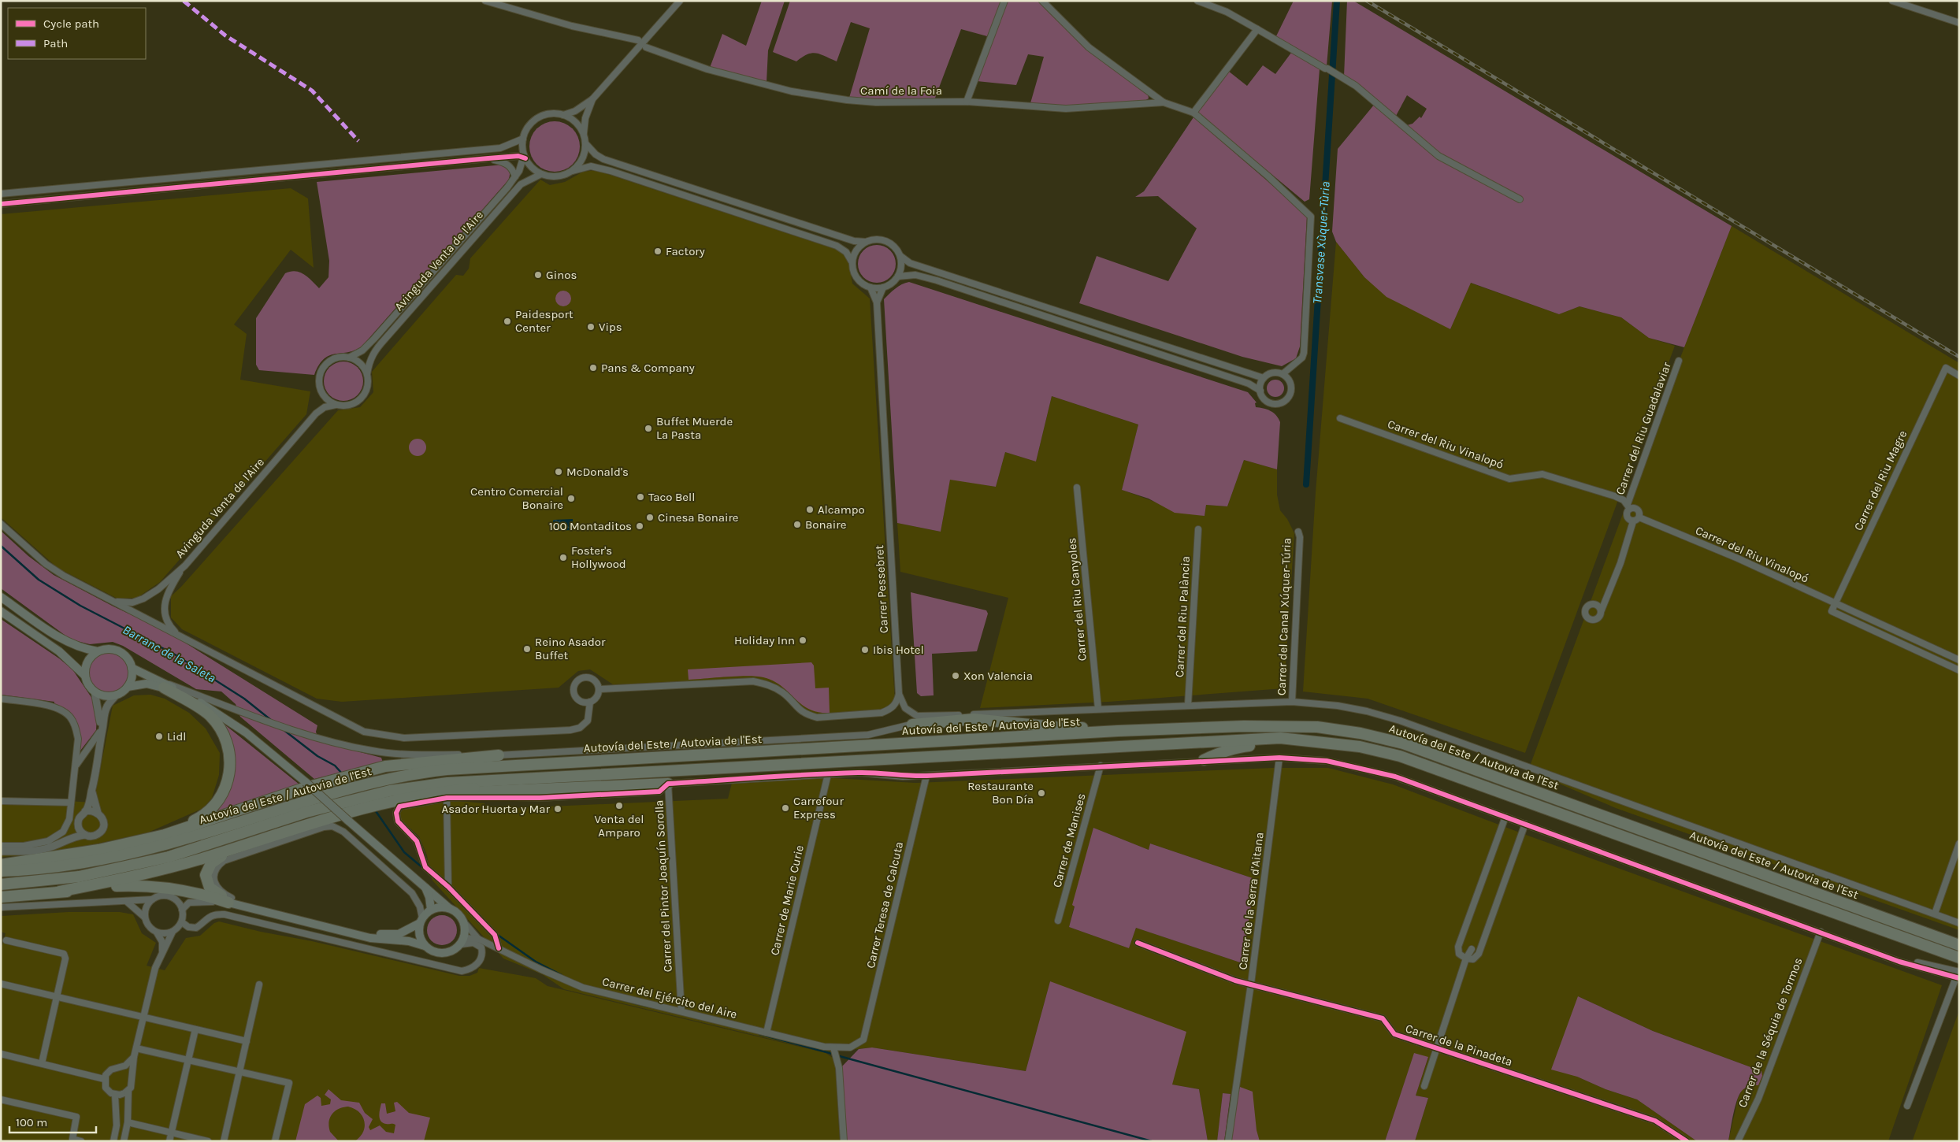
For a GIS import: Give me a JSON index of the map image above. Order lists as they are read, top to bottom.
{
  "streets": {
    "highway": ["Autovía del Este / Autovia de l'Est"],
    "street": [
      "Camí de la Foia",
      "Avinguda Venta de l'Aire",
      "Carrer del Riu Guadalaviar",
      "Carrer del Riu Vinalopó",
      "Carrer del Riu Magre",
      "Carrer Pessebret",
      "Carrer del Riu Canyoles",
      "Carrer del Riu Palància",
      "Carrer del Canal Xúquer-Túria",
      "Carrer de Manises",
      "Carrer del Pintor Joaquín Sorolla",
      "Carrer de Marie Curie",
      "Carrer de la Serra d'Aitana",
      "Carrer Teresa de Calcuta",
      "Carrer del Ejército del Aire",
      "Carrer de la Séquia de Tormos",
      "Carrer de la Pinadeta"
    ]
  },
  "crossings": [
    ["Carrer del Riu Guadalaviar", "Carrer del Riu Vinalopó"],
    ["Carrer del Riu Vinalopó", "Carrer del Riu Magre"],
    ["Carrer del Pintor Joaquín Sorolla", "Carrer del Ejército del Aire"],
    ["Carrer de Marie Curie", "Carrer del Ejército del Aire"],
    ["Carrer de la Serra d'Aitana", "Carrer de la Pinadeta"],
    ["Carrer Teresa de Calcuta", "Carrer del Ejército del Aire"]
  ],
  "water": ["Transvase Xùquer-Tùria", "Barranc de la Saleta"],
  "places": [
    "Factory",
    "Ginos",
    "Paidesport Center",
    "Vips",
    "Pans & Company",
    "Buffet Muerde La Pasta",
    "McDonald's",
    "Taco Bell",
    "Centro Comercial Bonaire",
    "Alcampo",
    "Cinesa Bonaire",
    "Bonaire",
    "100 Montaditos",
    "Foster's Hollywood",
    "Holiday Inn",
    "Reino Asador Buffet",
    "Ibis Hotel",
    "Xon Valencia",
    "Lidl",
    "Restaurante Bon Día",
    "Venta del Amparo",
    "Carrefour Express",
    "Asador Huerta y Mar"
  ],
  "legend": ["Cycle path", "Path"],
  "scale_bar": "100 m"
}
